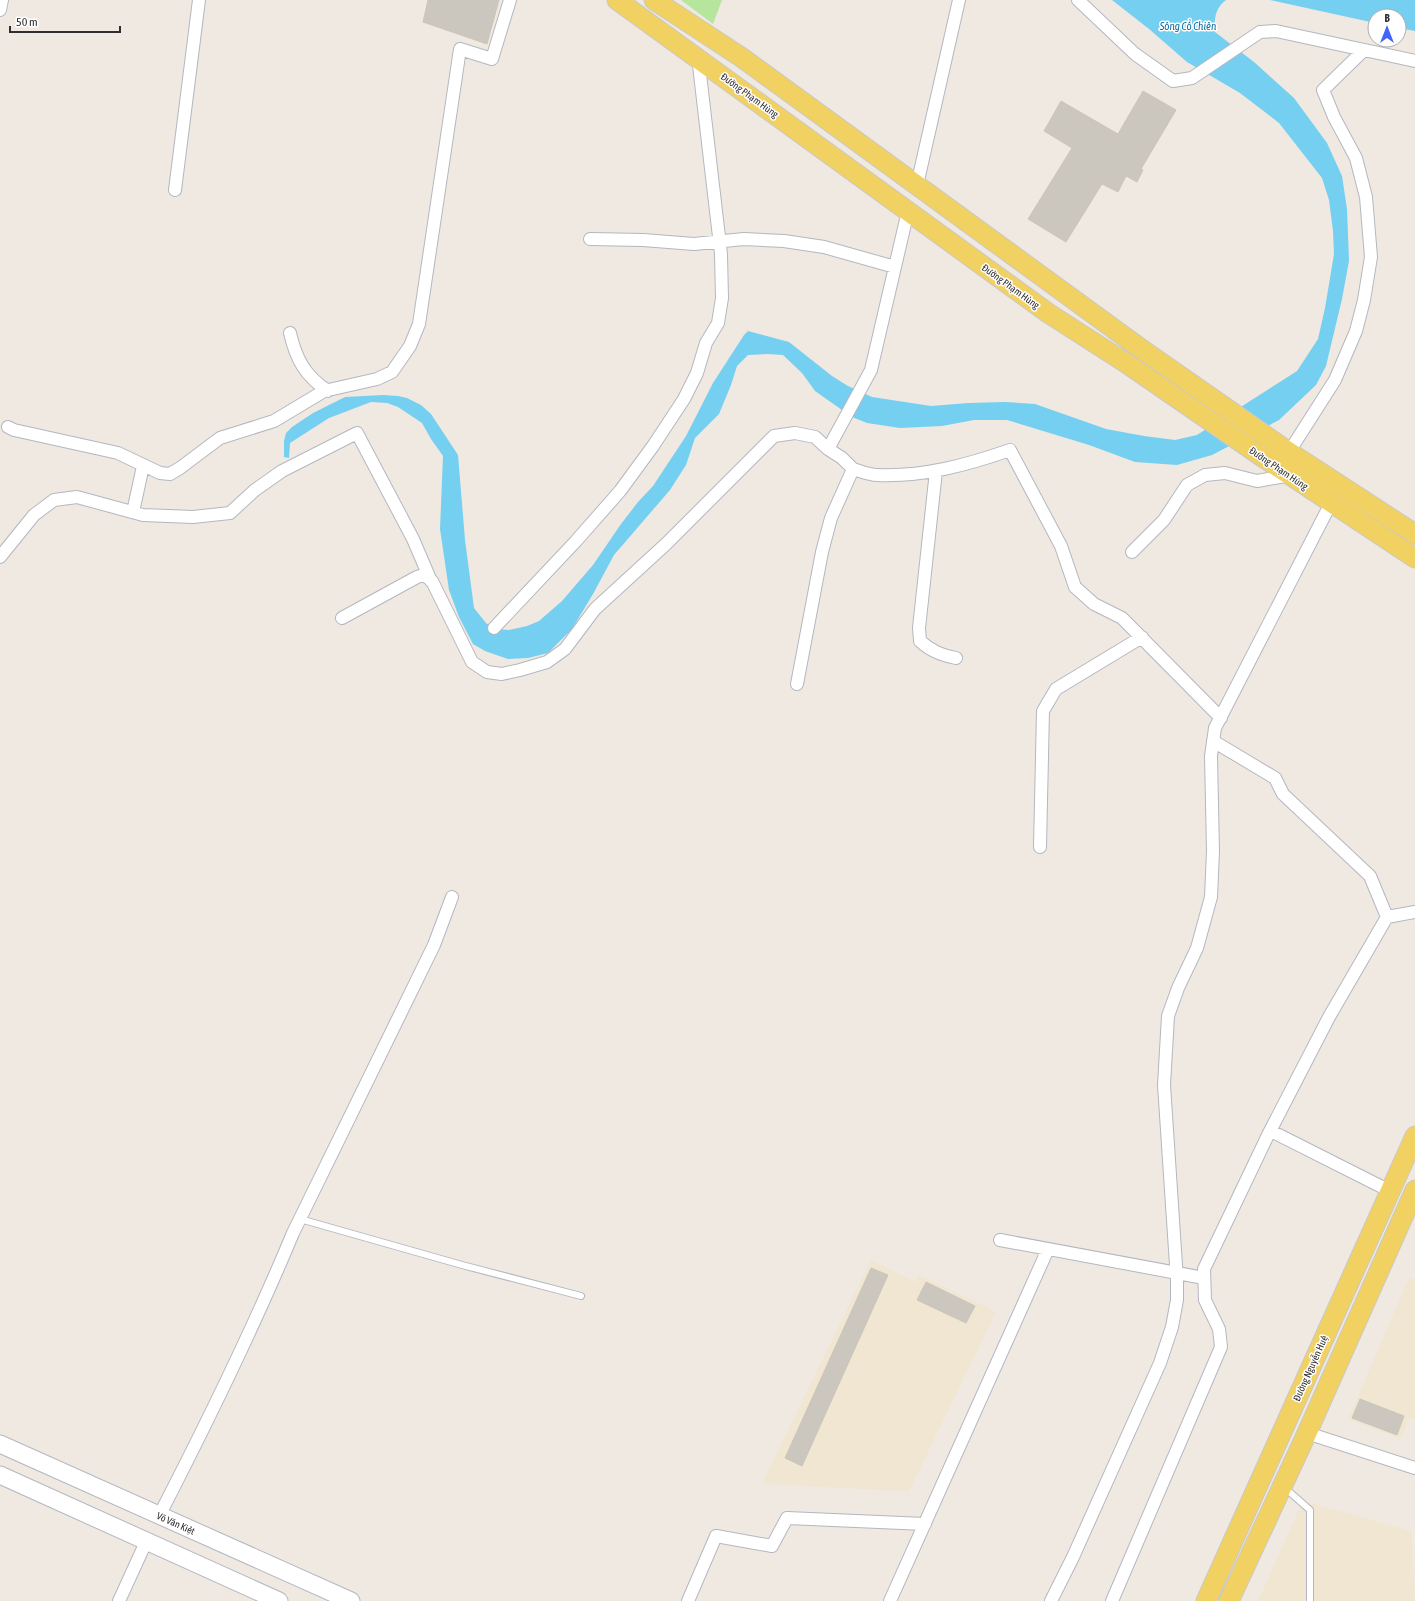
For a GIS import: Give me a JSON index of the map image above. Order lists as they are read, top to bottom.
{
  "streets": {
    "main road": ["Đường Phạm Hùng", "Đường Nguyễn Huệ", "Võ Văn Kiệt"]
  },
  "water": ["Sông Cổ Chiên"],
  "scale_bar": "50 m",
  "north": "top"
}
